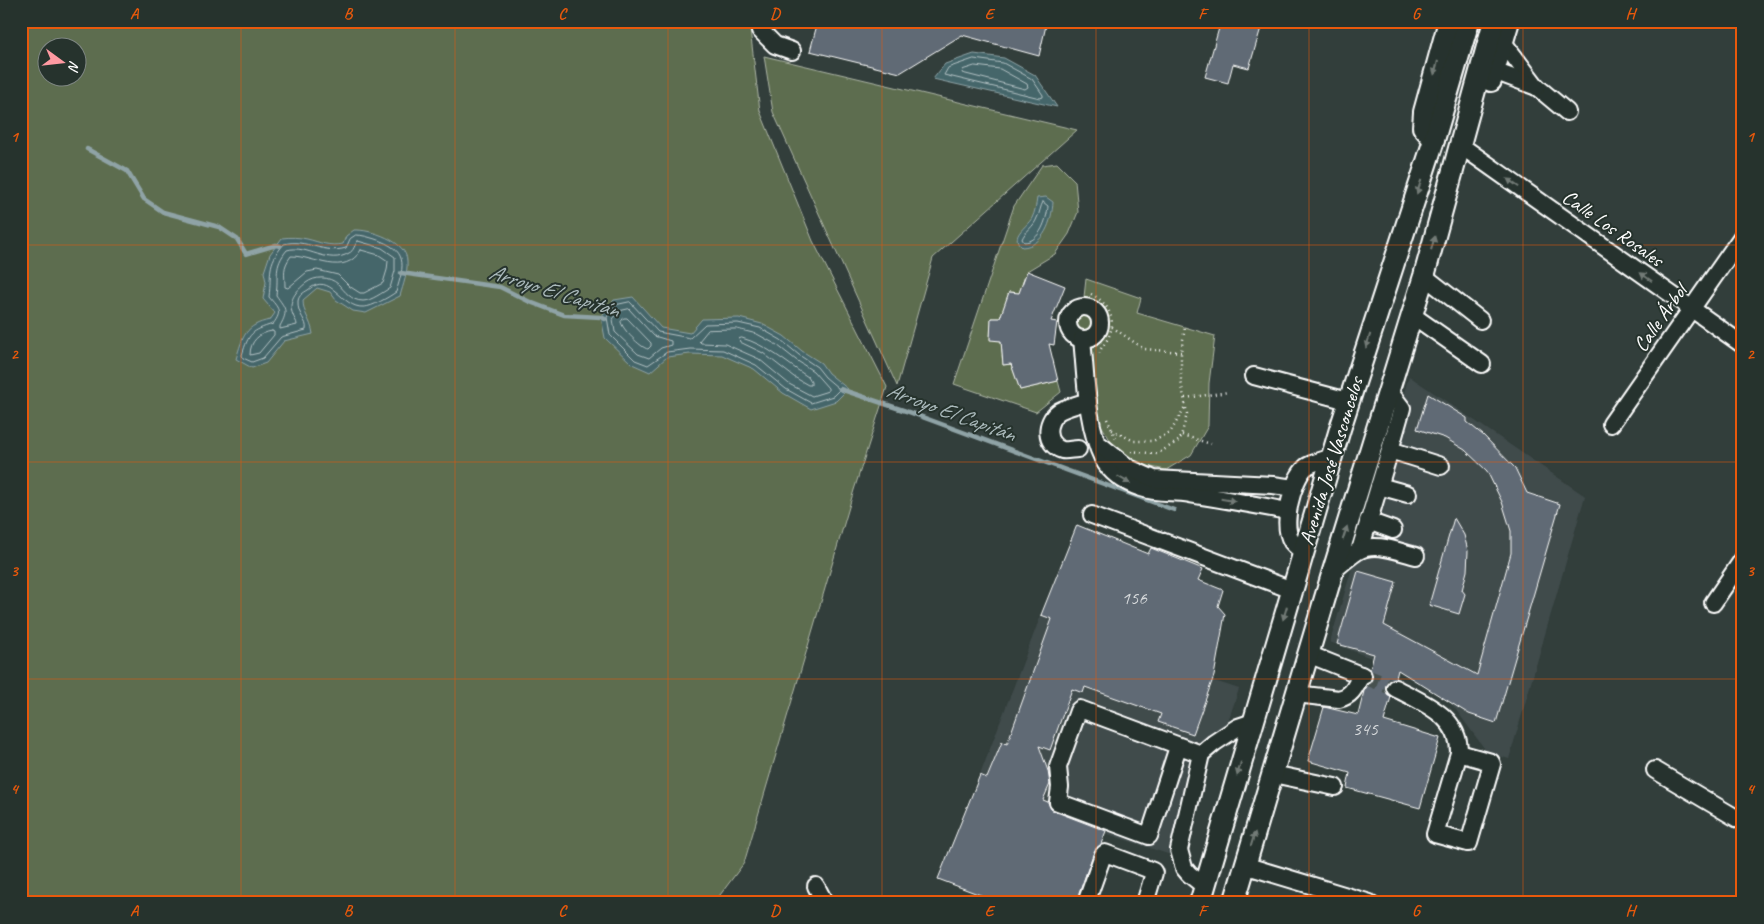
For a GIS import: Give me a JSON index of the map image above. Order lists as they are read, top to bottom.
{
  "streets": {
    "main road": ["Avenida José Vasconcelos"],
    "street": ["Calle Los Rosales", "Calle Árbol"]
  },
  "crossings": [
    ["Calle Los Rosales", "Calle Árbol"],
    ["Calle Los Rosales", "Avenida José Vasconcelos"]
  ],
  "water": ["Arroyo El Capitán"],
  "house_numbers": ["156", "345"],
  "north": "right",
  "grid": {
    "columns": [
      "A",
      "B",
      "C",
      "D",
      "E",
      "F",
      "G",
      "H"
    ],
    "rows": [
      "1",
      "2",
      "3",
      "4"
    ]
  }
}
